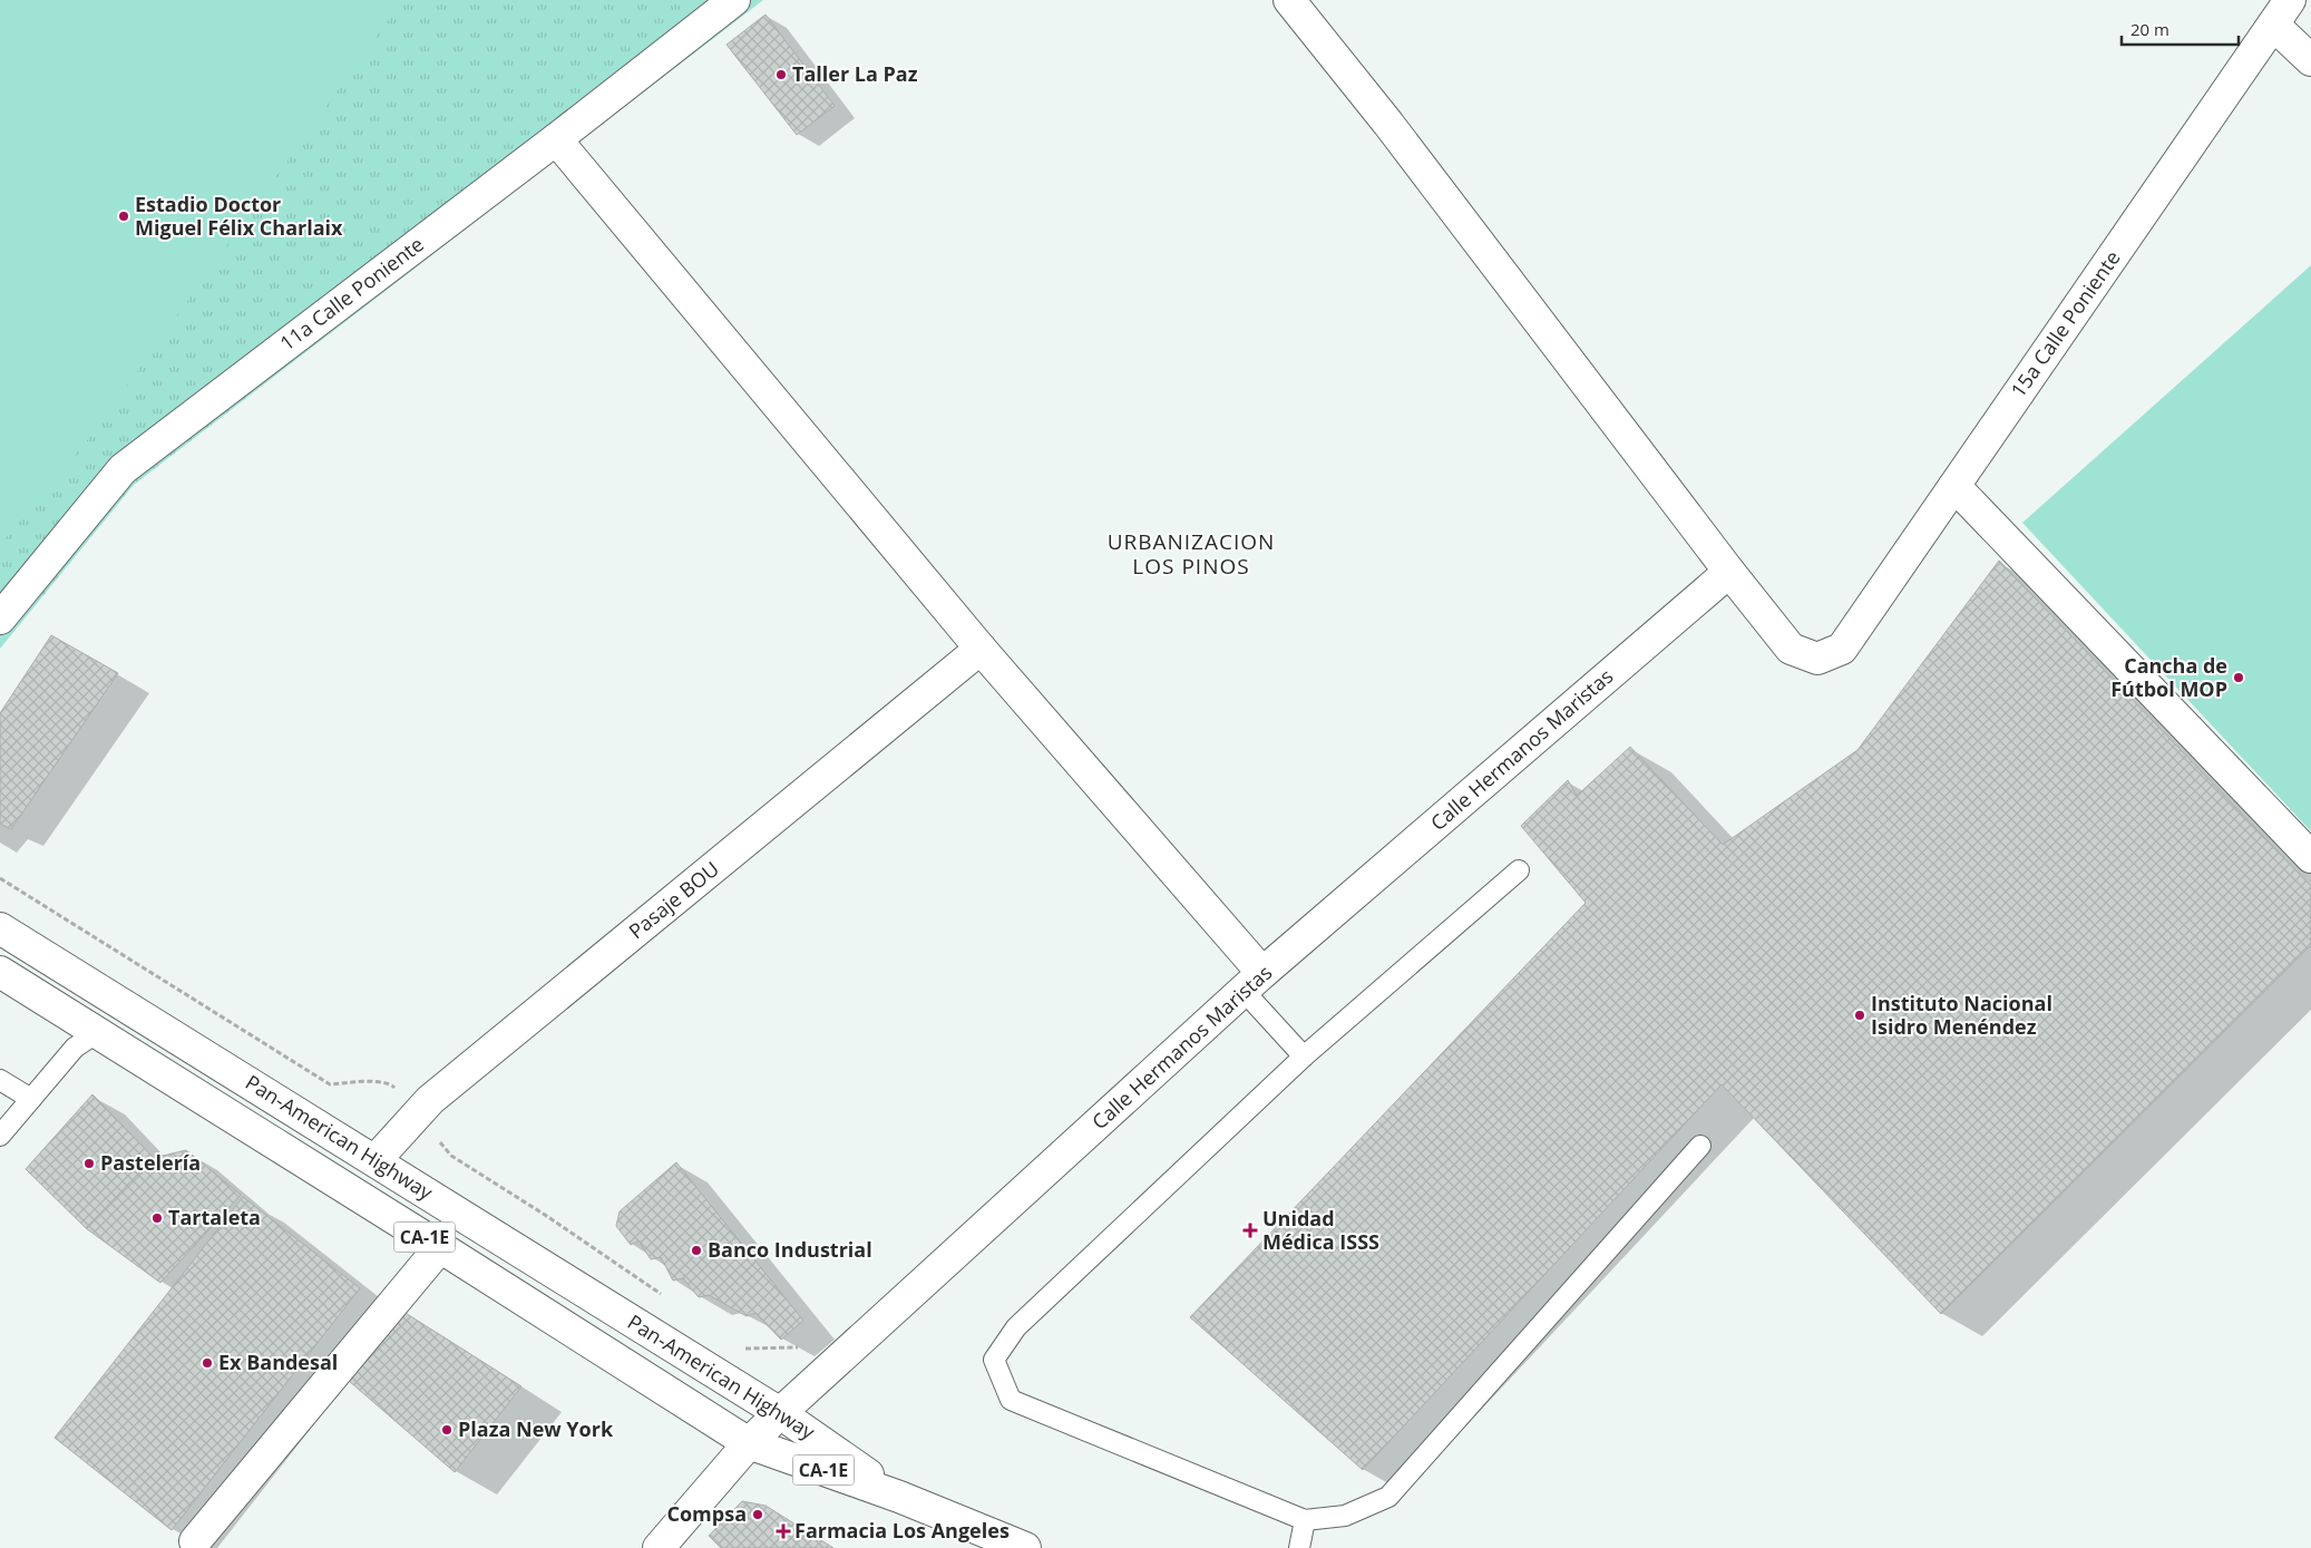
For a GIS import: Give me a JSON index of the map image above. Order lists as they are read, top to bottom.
{
  "streets": {
    "main road": [
      "11a Calle Poniente",
      "15a Calle Poniente",
      "Calle Hermanos Maristas",
      "Pasaje BOU",
      "Pan-American Highway",
      "CA-1E"
    ]
  },
  "crossings": [
    ["15a Calle Poniente", "Calle Hermanos Maristas"],
    ["Calle Hermanos Maristas", "Pan-American Highway"],
    ["Pasaje BOU", "Pan-American Highway"]
  ],
  "districts": ["URBANIZACION LOS PINOS"],
  "places": {
    "other": [
      "Taller La Paz",
      "Estadio Doctor Miguel Félix Charlaix",
      "Cancha de Fútbol MOP",
      "Instituto Nacional Isidro Menéndez",
      "Pastelería",
      "Tartaleta",
      "Banco Industrial",
      "Ex Bandesal",
      "Plaza New York",
      "Compsa"
    ],
    "health": ["Unidad Médica ISSS", "Farmacia Los Angeles"]
  },
  "scale_bar": "20 m"
}
